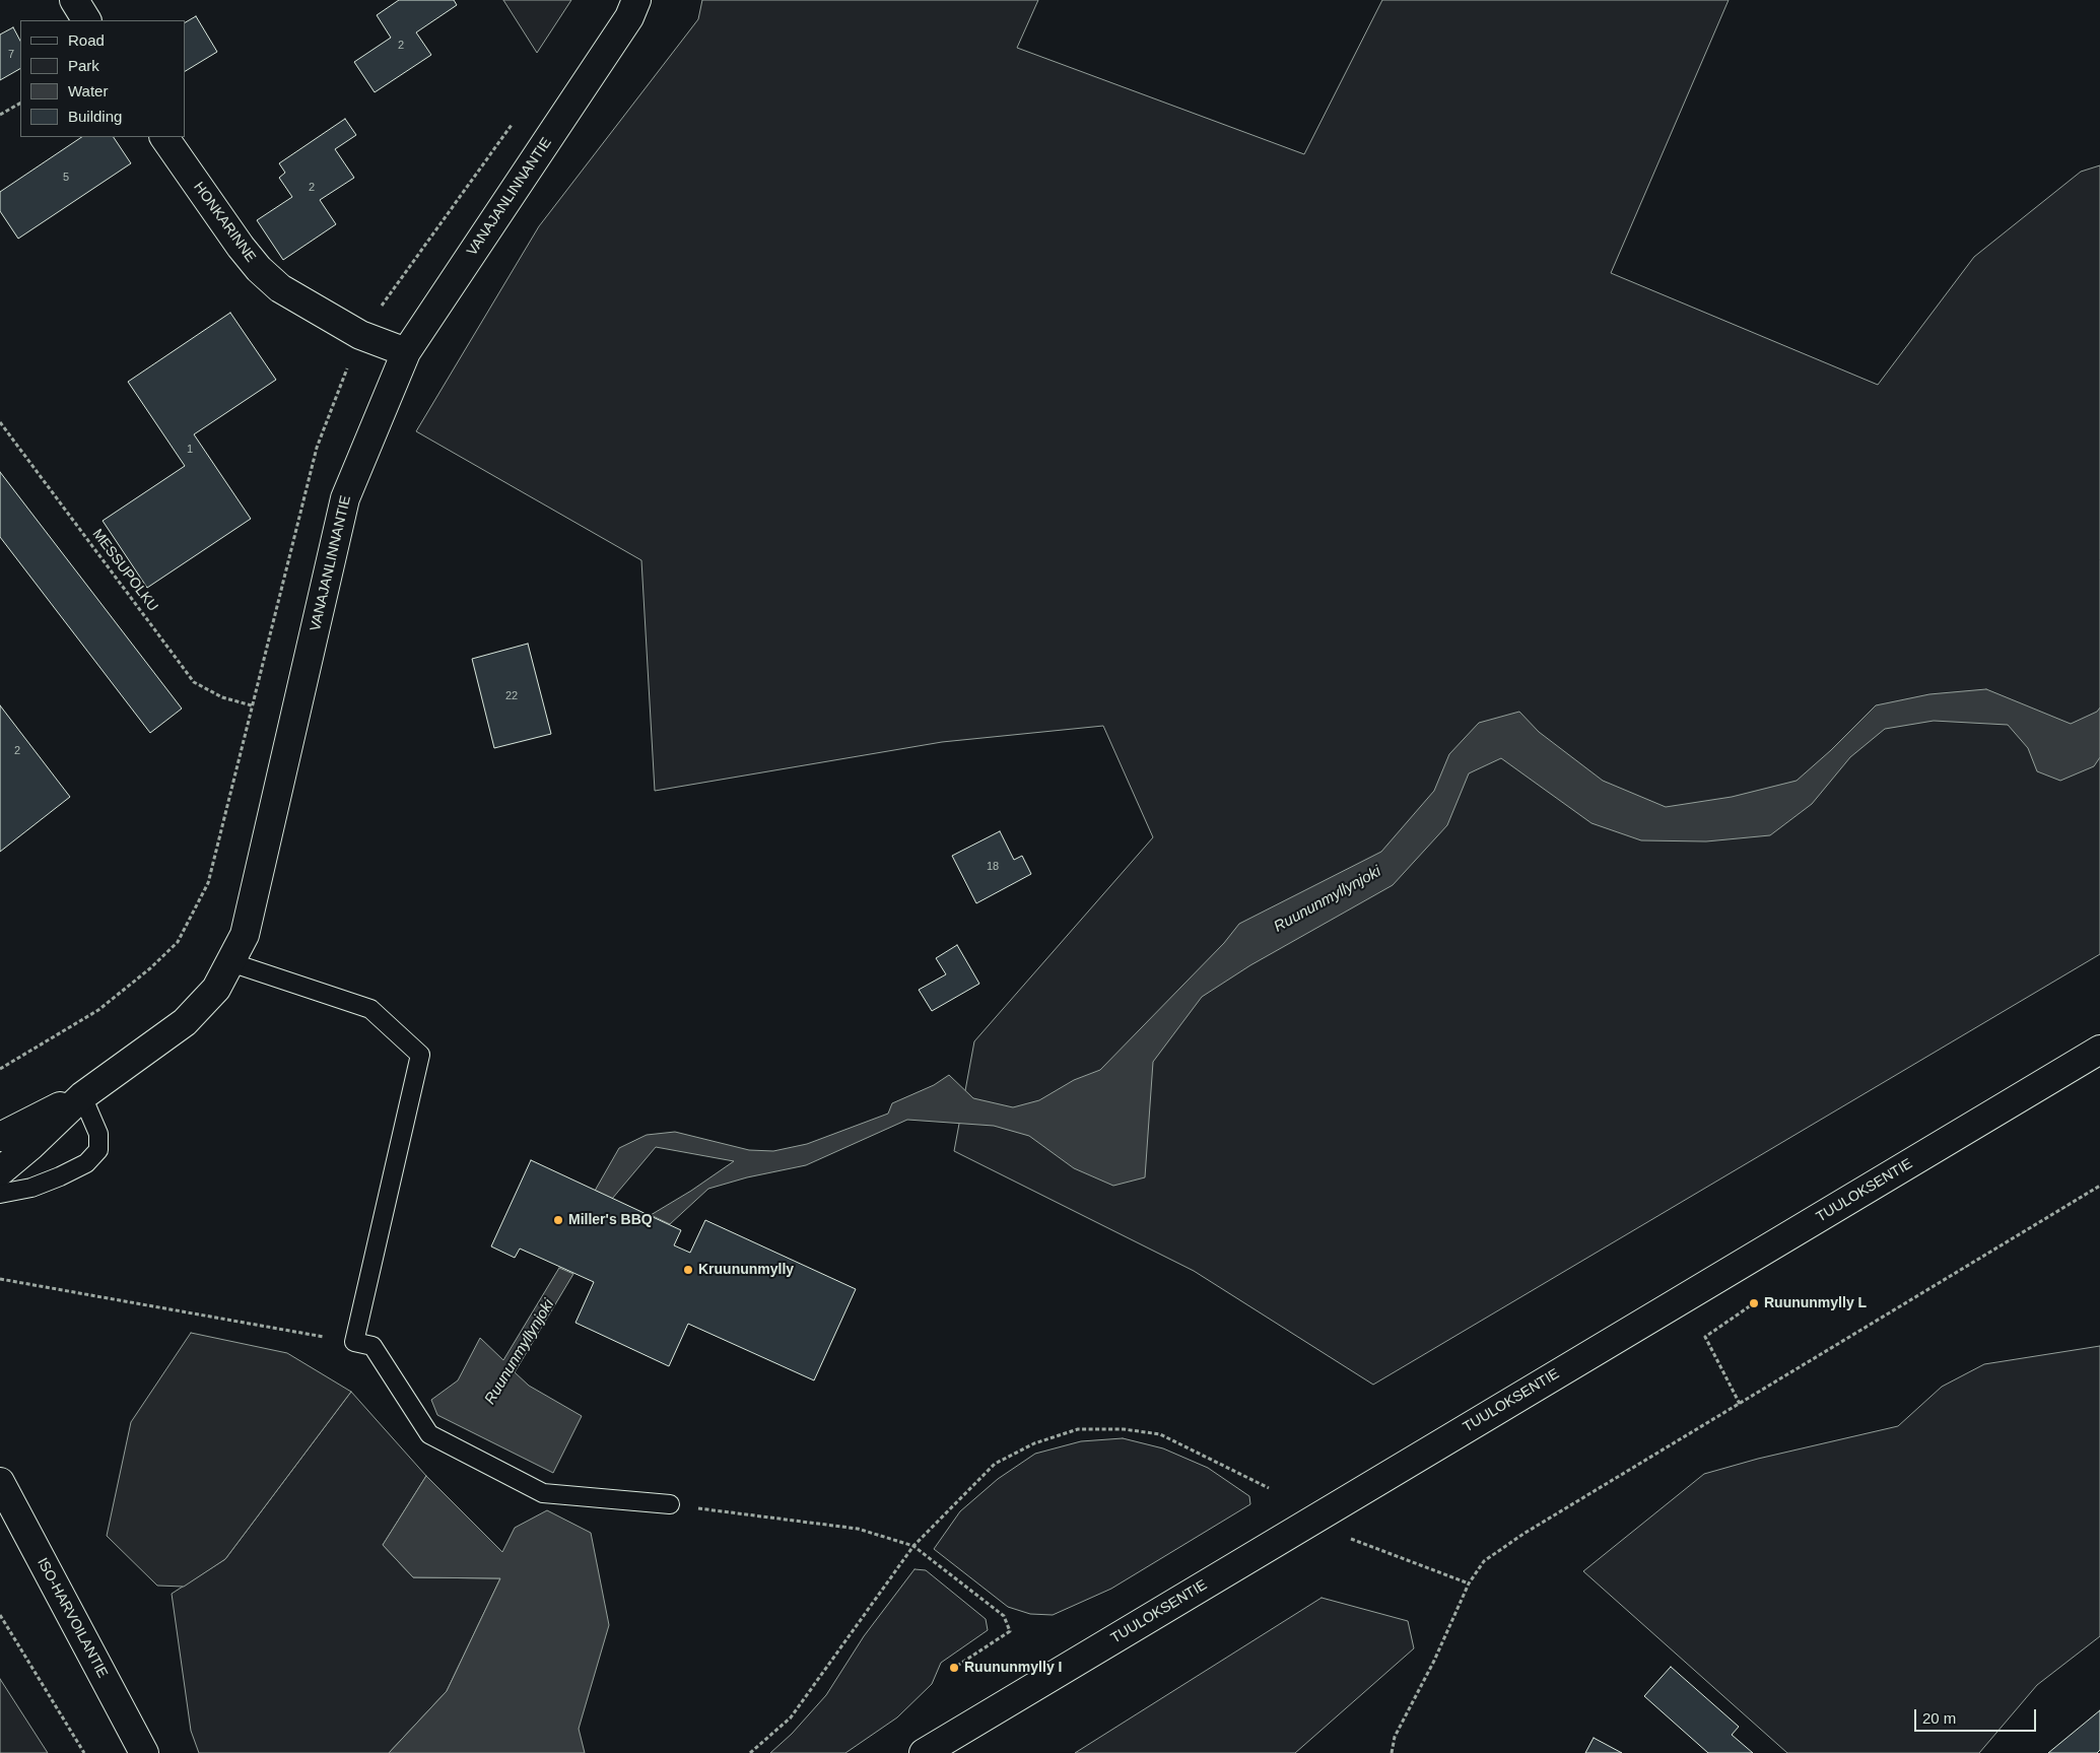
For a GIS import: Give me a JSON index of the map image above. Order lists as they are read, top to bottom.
{
  "streets": {
    "main road": [
      "VANAJANLINNANTIE",
      "HONKARINNE",
      "TUULOKSENTIE",
      "ISO-HARVOILANTIE"
    ],
    "path": ["MESSUPOLKU"]
  },
  "crossings": [
    ["VANAJANLINNANTIE", "HONKARINNE"]
  ],
  "water": ["Ruununmyllynjoki"],
  "places": [
    "Miller's BBQ",
    "Kruununmylly",
    "Ruununmylly L",
    "Ruununmylly I"
  ],
  "house_numbers": [
    "2",
    "7",
    "5",
    "2",
    "1",
    "22",
    "2",
    "18"
  ],
  "legend": [
    "Road",
    "Park",
    "Water",
    "Building"
  ],
  "scale_bar": "20 m"
}
